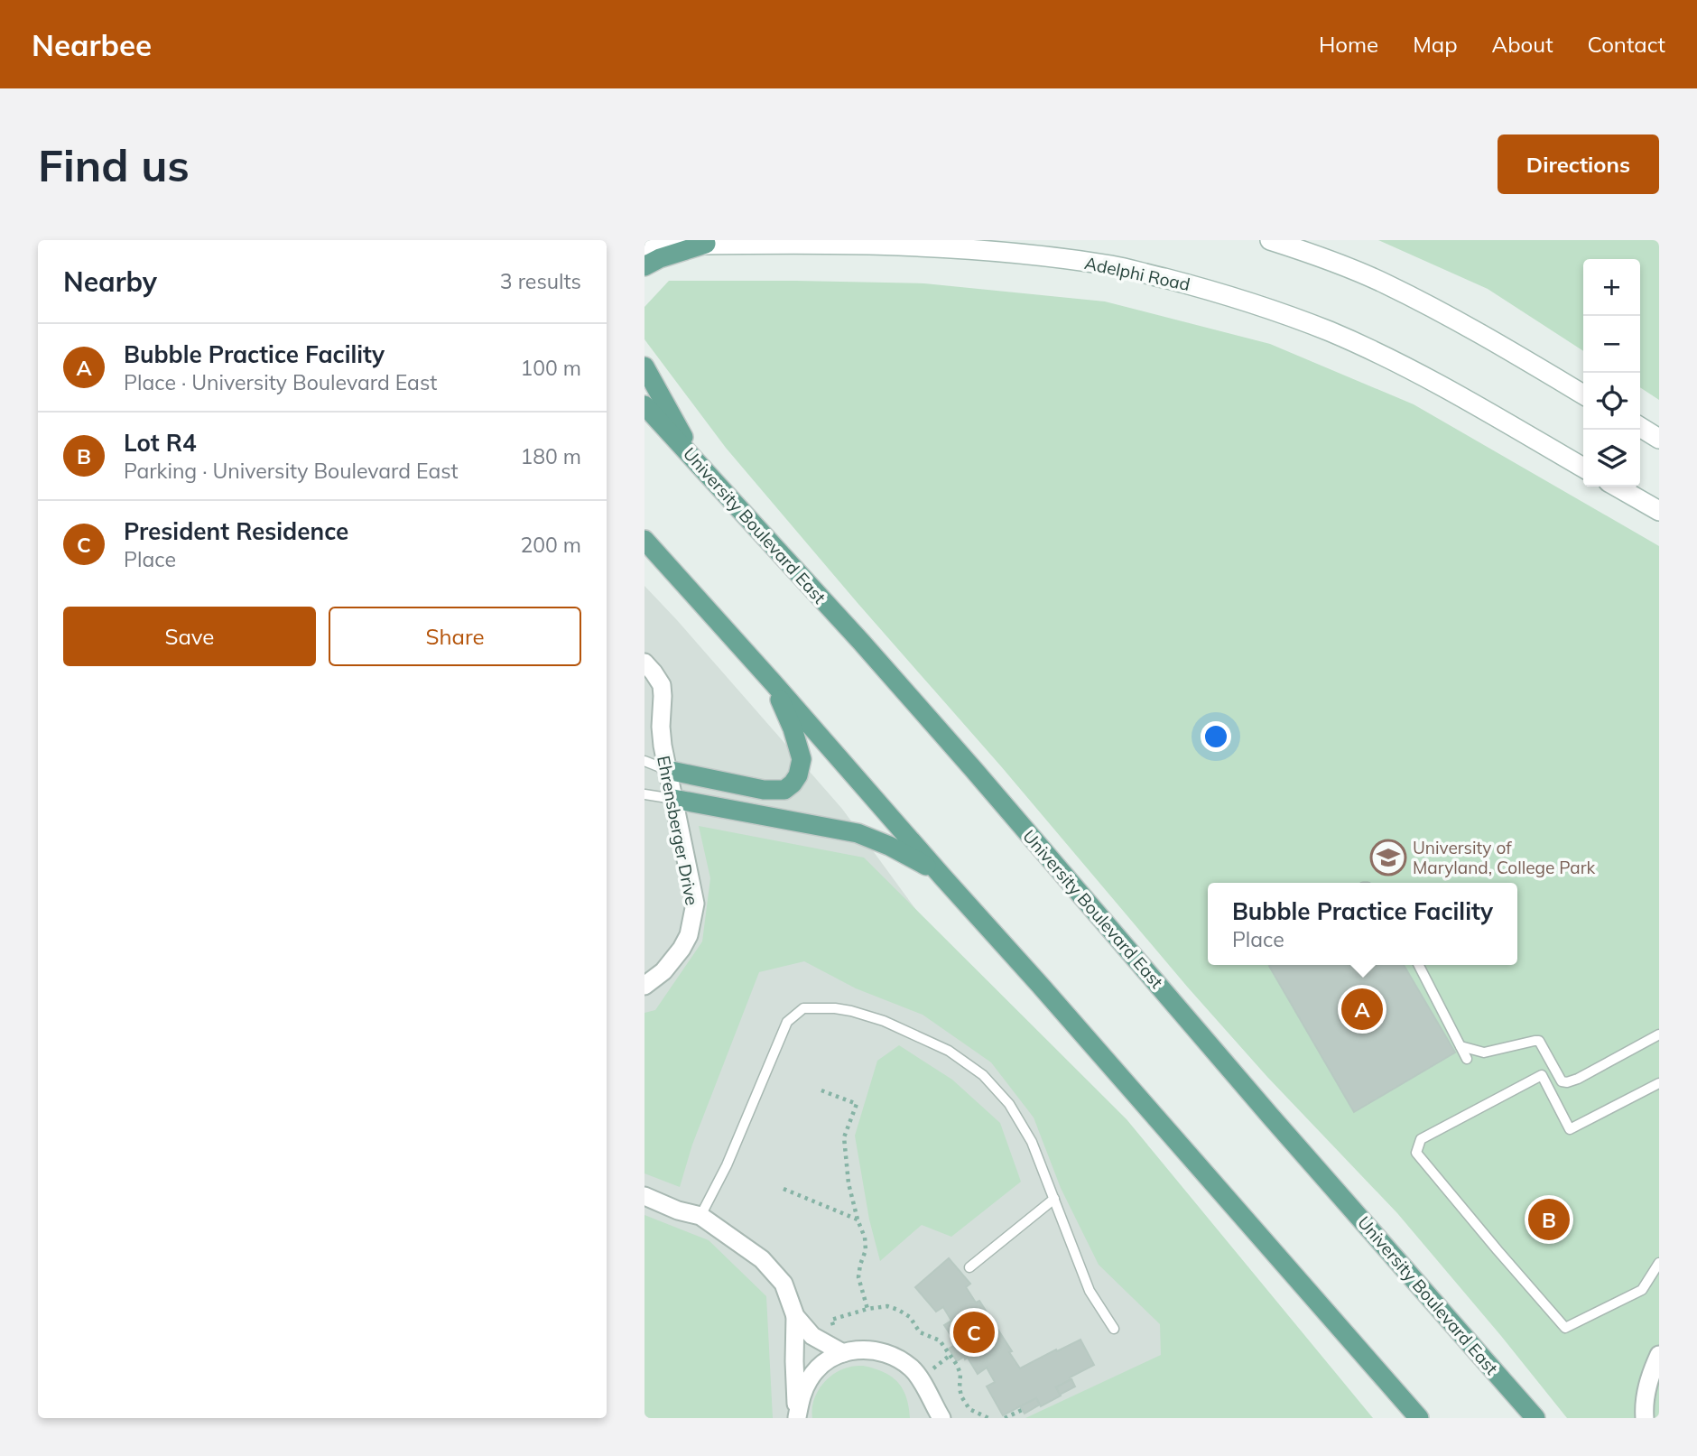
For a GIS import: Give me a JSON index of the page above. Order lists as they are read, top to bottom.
{
  "streets": {
    "main road": ["Adelphi Road", "University Boulevard East"],
    "street": ["Ehrensberger Drive"]
  },
  "places": {
    "school or university": ["University of Maryland, College Park"]
  },
  "page": {
    "header": "Nearbee",
    "nav": [
      "Home",
      "Map",
      "About",
      "Contact"
    ],
    "buttons": [
      "Directions",
      ["Save", "Share"]
    ],
    "title": "Find us",
    "heading": ["Nearby", "3 results"],
    "map_buttons": ["+", "−"],
    "list": [
      {
        "mark": "A",
        "name": "Bubble Practice Facility",
        "note": "Place · University Boulevard East",
        "value": "100 m"
      },
      {
        "mark": "B",
        "name": "Lot R4",
        "note": "Parking · University Boulevard East",
        "value": "180 m"
      },
      {
        "mark": "C",
        "name": "President Residence",
        "note": "Place",
        "value": "200 m"
      }
    ],
    "popup": ["Bubble Practice Facility", "Place"],
    "pins": ["A", "B", "C"]
  }
}
